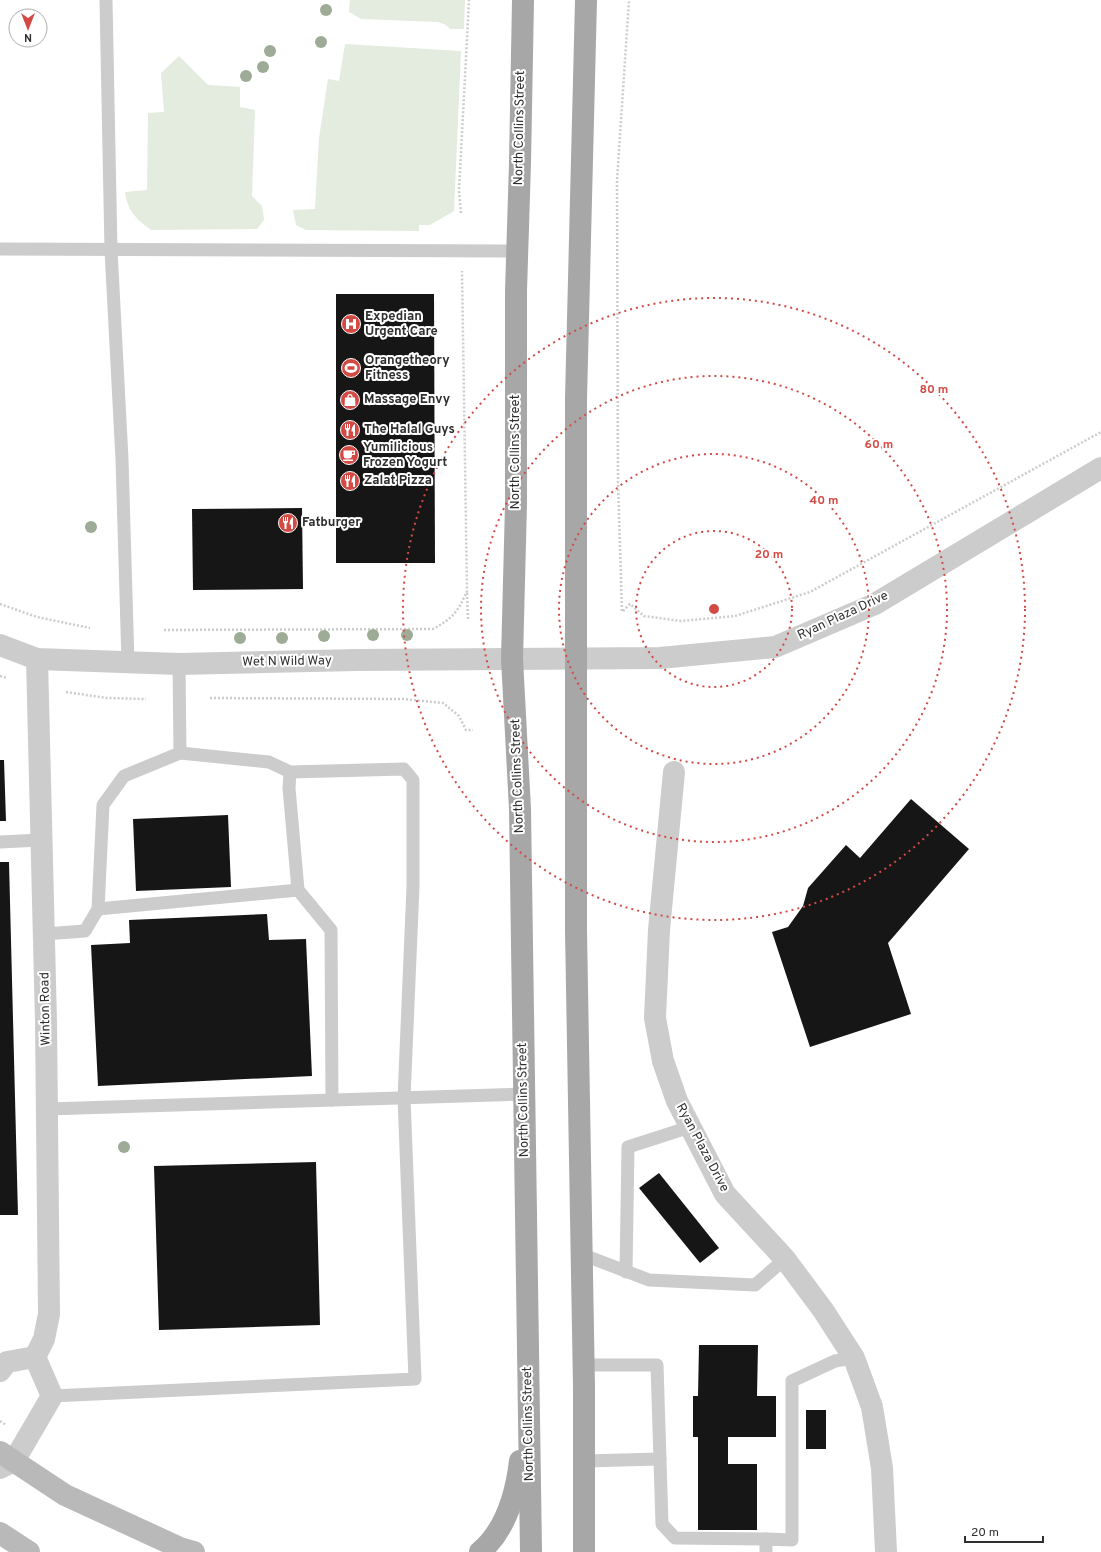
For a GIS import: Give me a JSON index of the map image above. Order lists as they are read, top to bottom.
{
  "streets": {
    "main road": ["North Collins Street"],
    "street": ["Ryan Plaza Drive", "Wet N Wild Way", "Winton Road"]
  },
  "crossings": [
    ["North Collins Street", "Wet N Wild Way"],
    ["Ryan Plaza Drive", "Wet N Wild Way"],
    ["Wet N Wild Way", "Winton Road"]
  ],
  "places": {
    "hospital": ["Expedian Urgent Care"],
    "sports": ["Orangetheory Fitness"],
    "shop": ["Massage Envy"],
    "restaurant": ["The Halal Guys", "Zalat Pizza", "Fatburger"],
    "cafe": ["Yumilicious Frozen Yogurt"]
  },
  "scale_bar": "20 m",
  "north": "bottom",
  "rings": [
    "80 m",
    "60 m",
    "40 m",
    "20 m"
  ]
}
